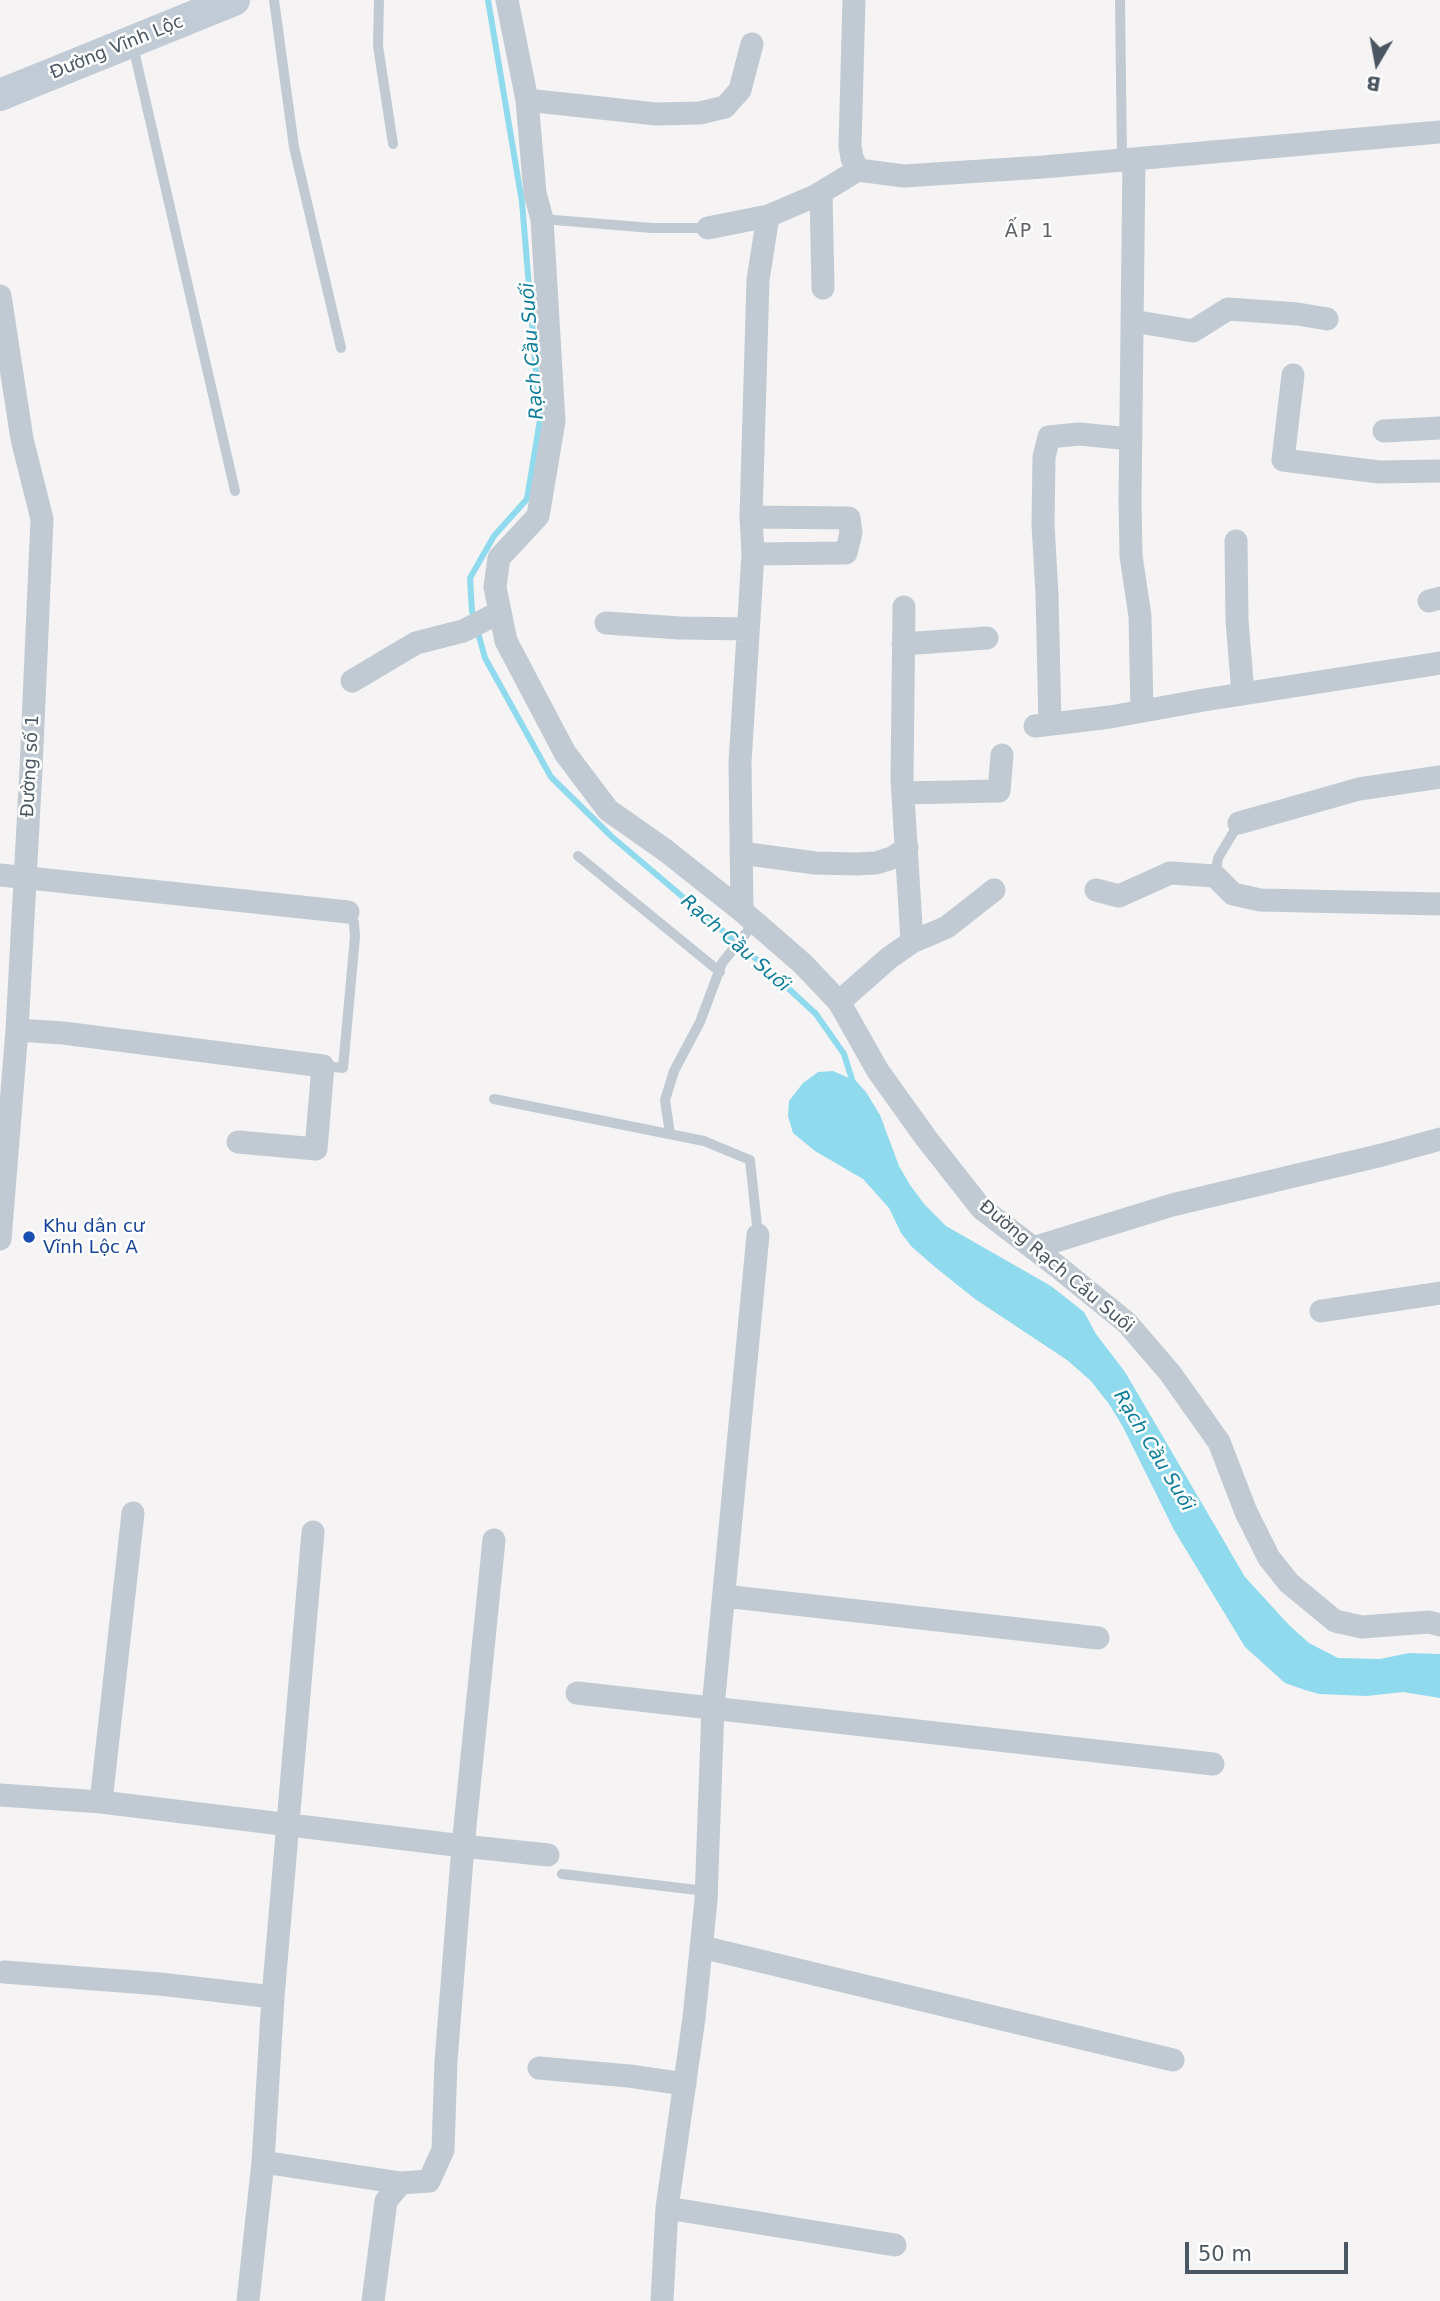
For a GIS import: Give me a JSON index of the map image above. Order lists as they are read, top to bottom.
{
  "streets": {
    "main road": ["Đường Vĩnh Lộc"],
    "street": ["Đường số 1", "Đường Rạch Cầu Suối"]
  },
  "districts": ["ẤP 1"],
  "water": ["Rạch Cầu Suối"],
  "places": ["Khu dân cư Vĩnh Lộc A"],
  "scale_bar": "50 m",
  "north": "bottom"
}
